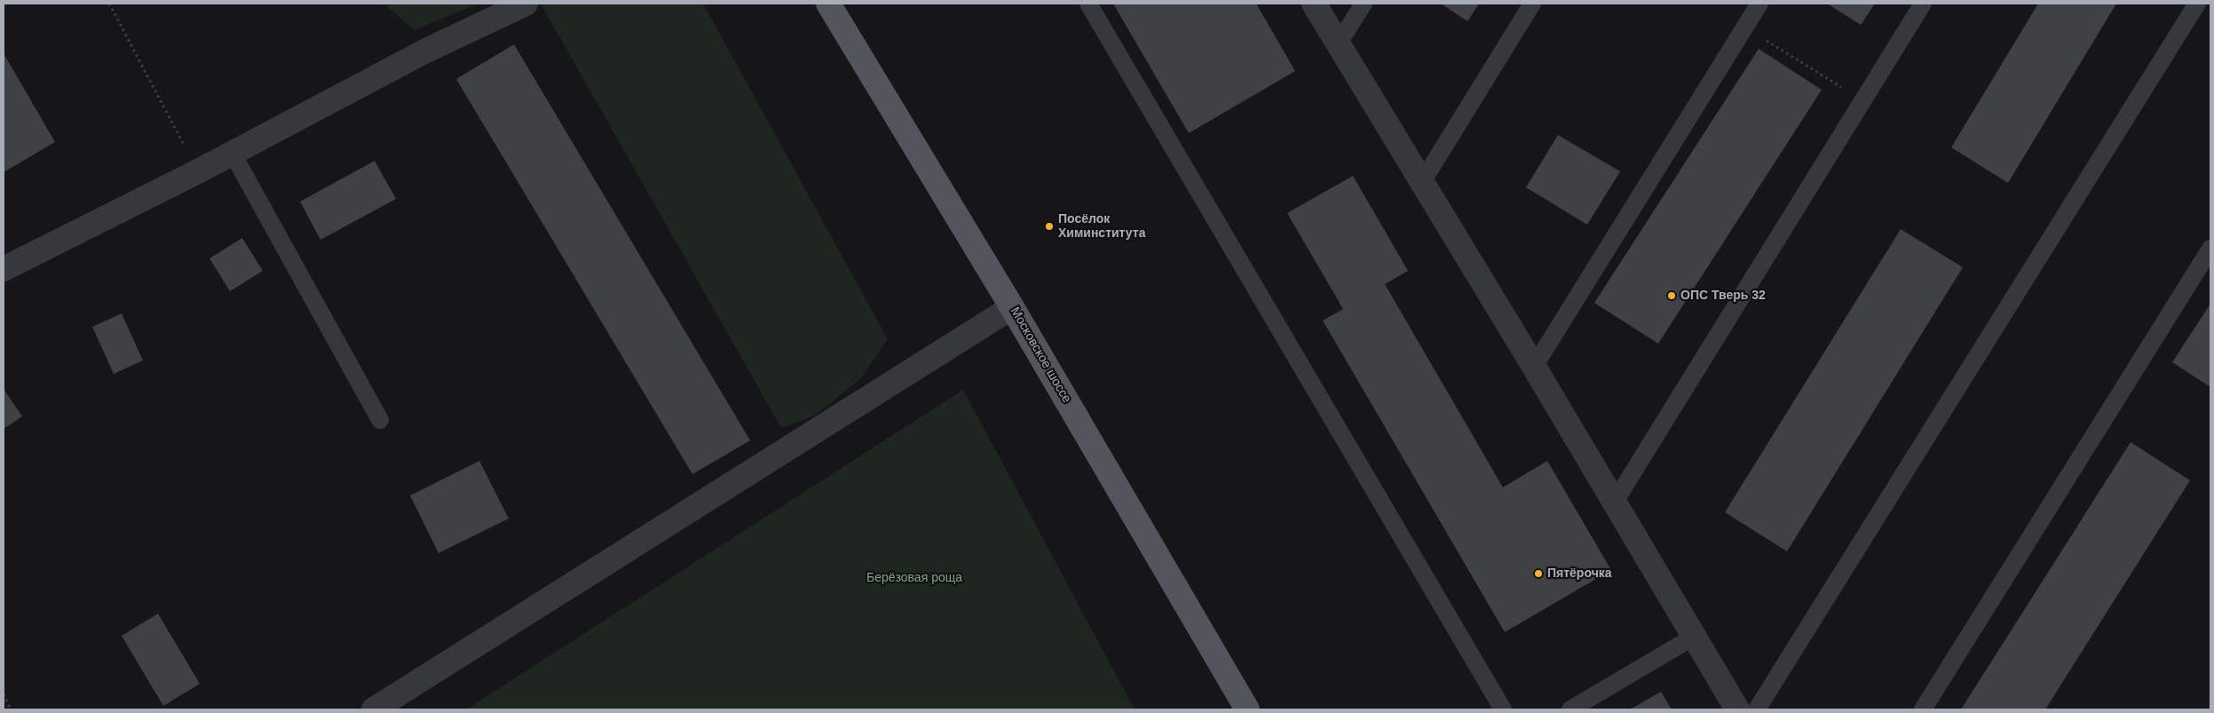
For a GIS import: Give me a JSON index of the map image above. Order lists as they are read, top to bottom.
{
  "streets": {
    "main road": ["Московское шоссе"]
  },
  "parks": ["Берёзовая роща"],
  "places": ["Посёлок Химинститута", "ОПС Тверь 32", "Пятёрочка"]
}
